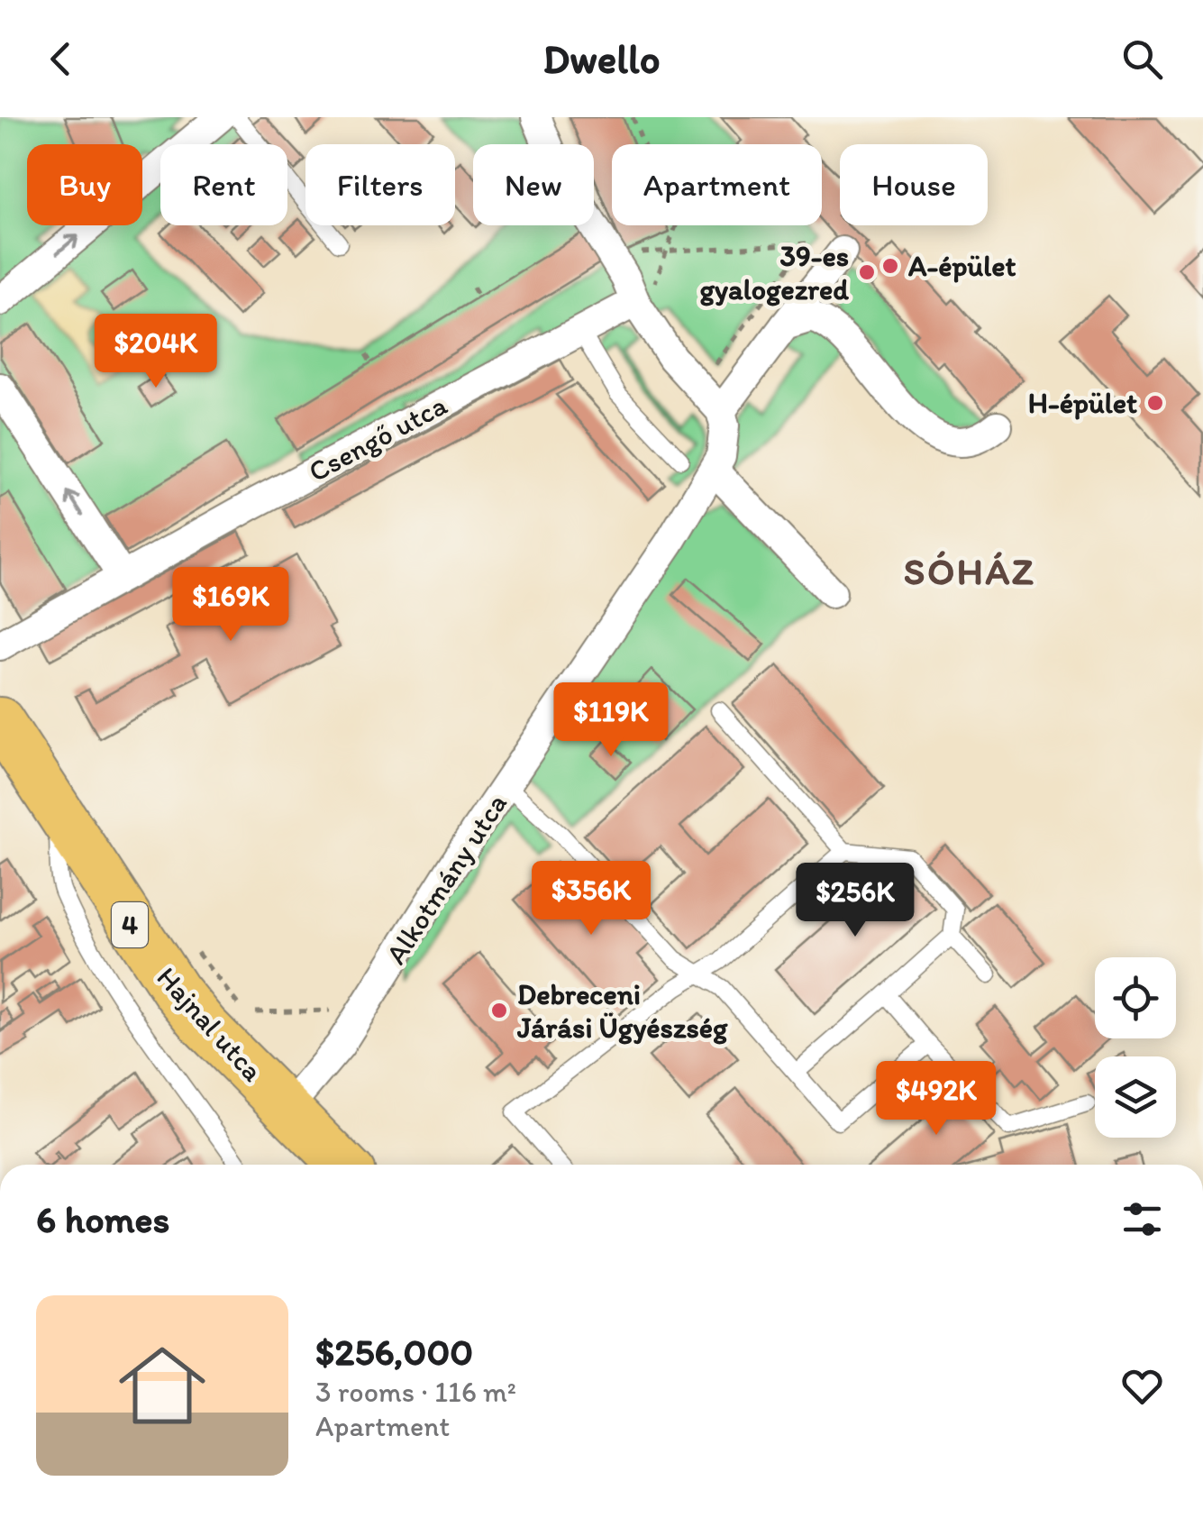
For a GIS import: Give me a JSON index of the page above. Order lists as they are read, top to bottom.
{
  "streets": {
    "main road": ["4", "Hajnal utca"],
    "street": ["Csengő utca", "Alkotmány utca"]
  },
  "crossings": [
    ["Alkotmány utca", "Hajnal utca"]
  ],
  "districts": ["SÓHÁZ"],
  "places": [
    "A-épület",
    "39-es gyalogezred",
    "H-épület",
    "Debreceni Járási Ügyészség"
  ],
  "page": {
    "header": "Dwello",
    "chip": [
      "Buy",
      "Rent",
      "Filters",
      "New",
      "Apartment",
      "House"
    ],
    "price": [
      "$204K",
      "$169K",
      "$119K",
      "$356K",
      "$256K",
      "$492K"
    ],
    "heading": "6 homes",
    "list": [
      {
        "name": "$256,000",
        "note": "3 rooms · 116 m² · Apartment"
      }
    ]
  }
}
